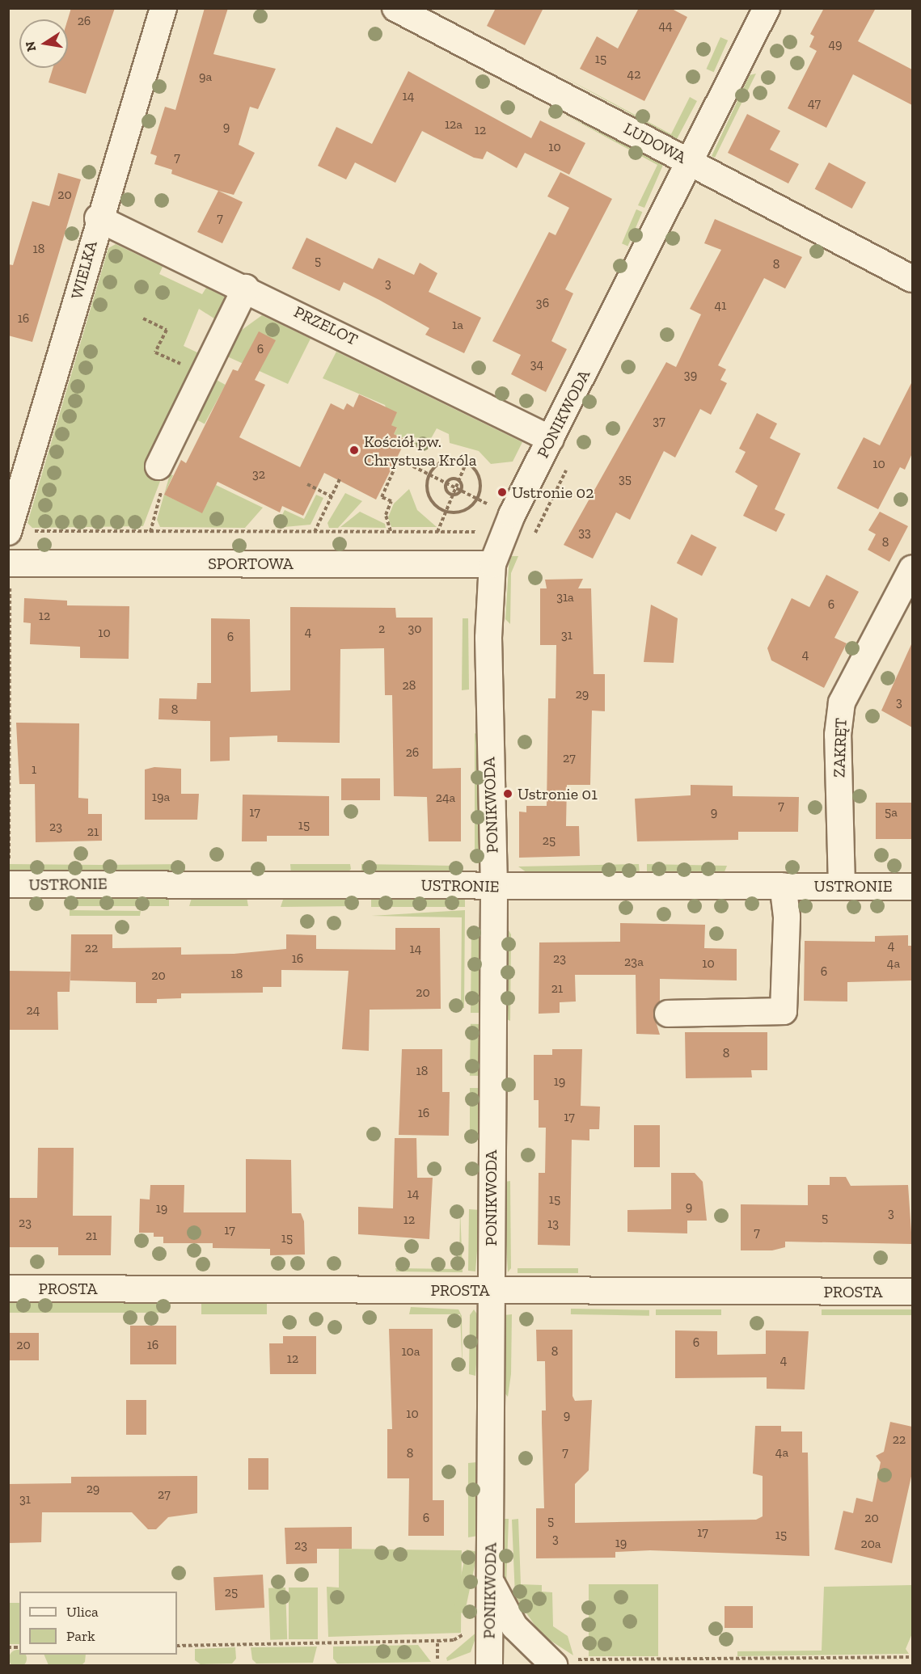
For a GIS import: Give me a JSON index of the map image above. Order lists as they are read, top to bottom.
{
  "streets": {
    "street": [
      "LUDOWA",
      "WIELKA",
      "PRZELOT",
      "PONIKWODA",
      "SPORTOWA",
      "ZAKRĘT",
      "USTRONIE",
      "PROSTA"
    ]
  },
  "crossings": [
    ["LUDOWA", "PONIKWODA"],
    ["WIELKA", "PRZELOT"],
    ["PRZELOT", "PONIKWODA"],
    ["PONIKWODA", "SPORTOWA"],
    ["PONIKWODA", "USTRONIE"],
    ["PONIKWODA", "PROSTA"],
    ["ZAKRĘT", "USTRONIE"]
  ],
  "places": ["Kościół pw. Chrystusa Króla", "Ustronie 02", "Ustronie 01"],
  "house_numbers": [
    "26",
    "44",
    "49",
    "15",
    "42",
    "9a",
    "14",
    "47",
    "12a",
    "9",
    "12",
    "10",
    "7",
    "20",
    "7",
    "18",
    "5",
    "8",
    "3",
    "36",
    "41",
    "16",
    "1a",
    "6",
    "34",
    "39",
    "37",
    "10",
    "32",
    "35",
    "33",
    "8",
    "31a",
    "6",
    "12",
    "2",
    "30",
    "4",
    "10",
    "31",
    "6",
    "4",
    "28",
    "29",
    "3",
    "8",
    "26",
    "27",
    "1",
    "19a",
    "24a",
    "7",
    "17",
    "9",
    "5a",
    "15",
    "23",
    "21",
    "25",
    "4",
    "22",
    "14",
    "16",
    "23",
    "23a",
    "10",
    "4a",
    "6",
    "18",
    "20",
    "21",
    "20",
    "24",
    "8",
    "18",
    "19",
    "16",
    "17",
    "14",
    "15",
    "9",
    "19",
    "3",
    "5",
    "12",
    "23",
    "13",
    "17",
    "7",
    "21",
    "15",
    "6",
    "20",
    "16",
    "10a",
    "8",
    "12",
    "4",
    "10",
    "9",
    "22",
    "7",
    "4a",
    "8",
    "29",
    "27",
    "31",
    "6",
    "20",
    "5",
    "17",
    "15",
    "3",
    "19",
    "20a",
    "23",
    "25"
  ],
  "legend": ["Ulica", "Park"],
  "north": "left"
}
